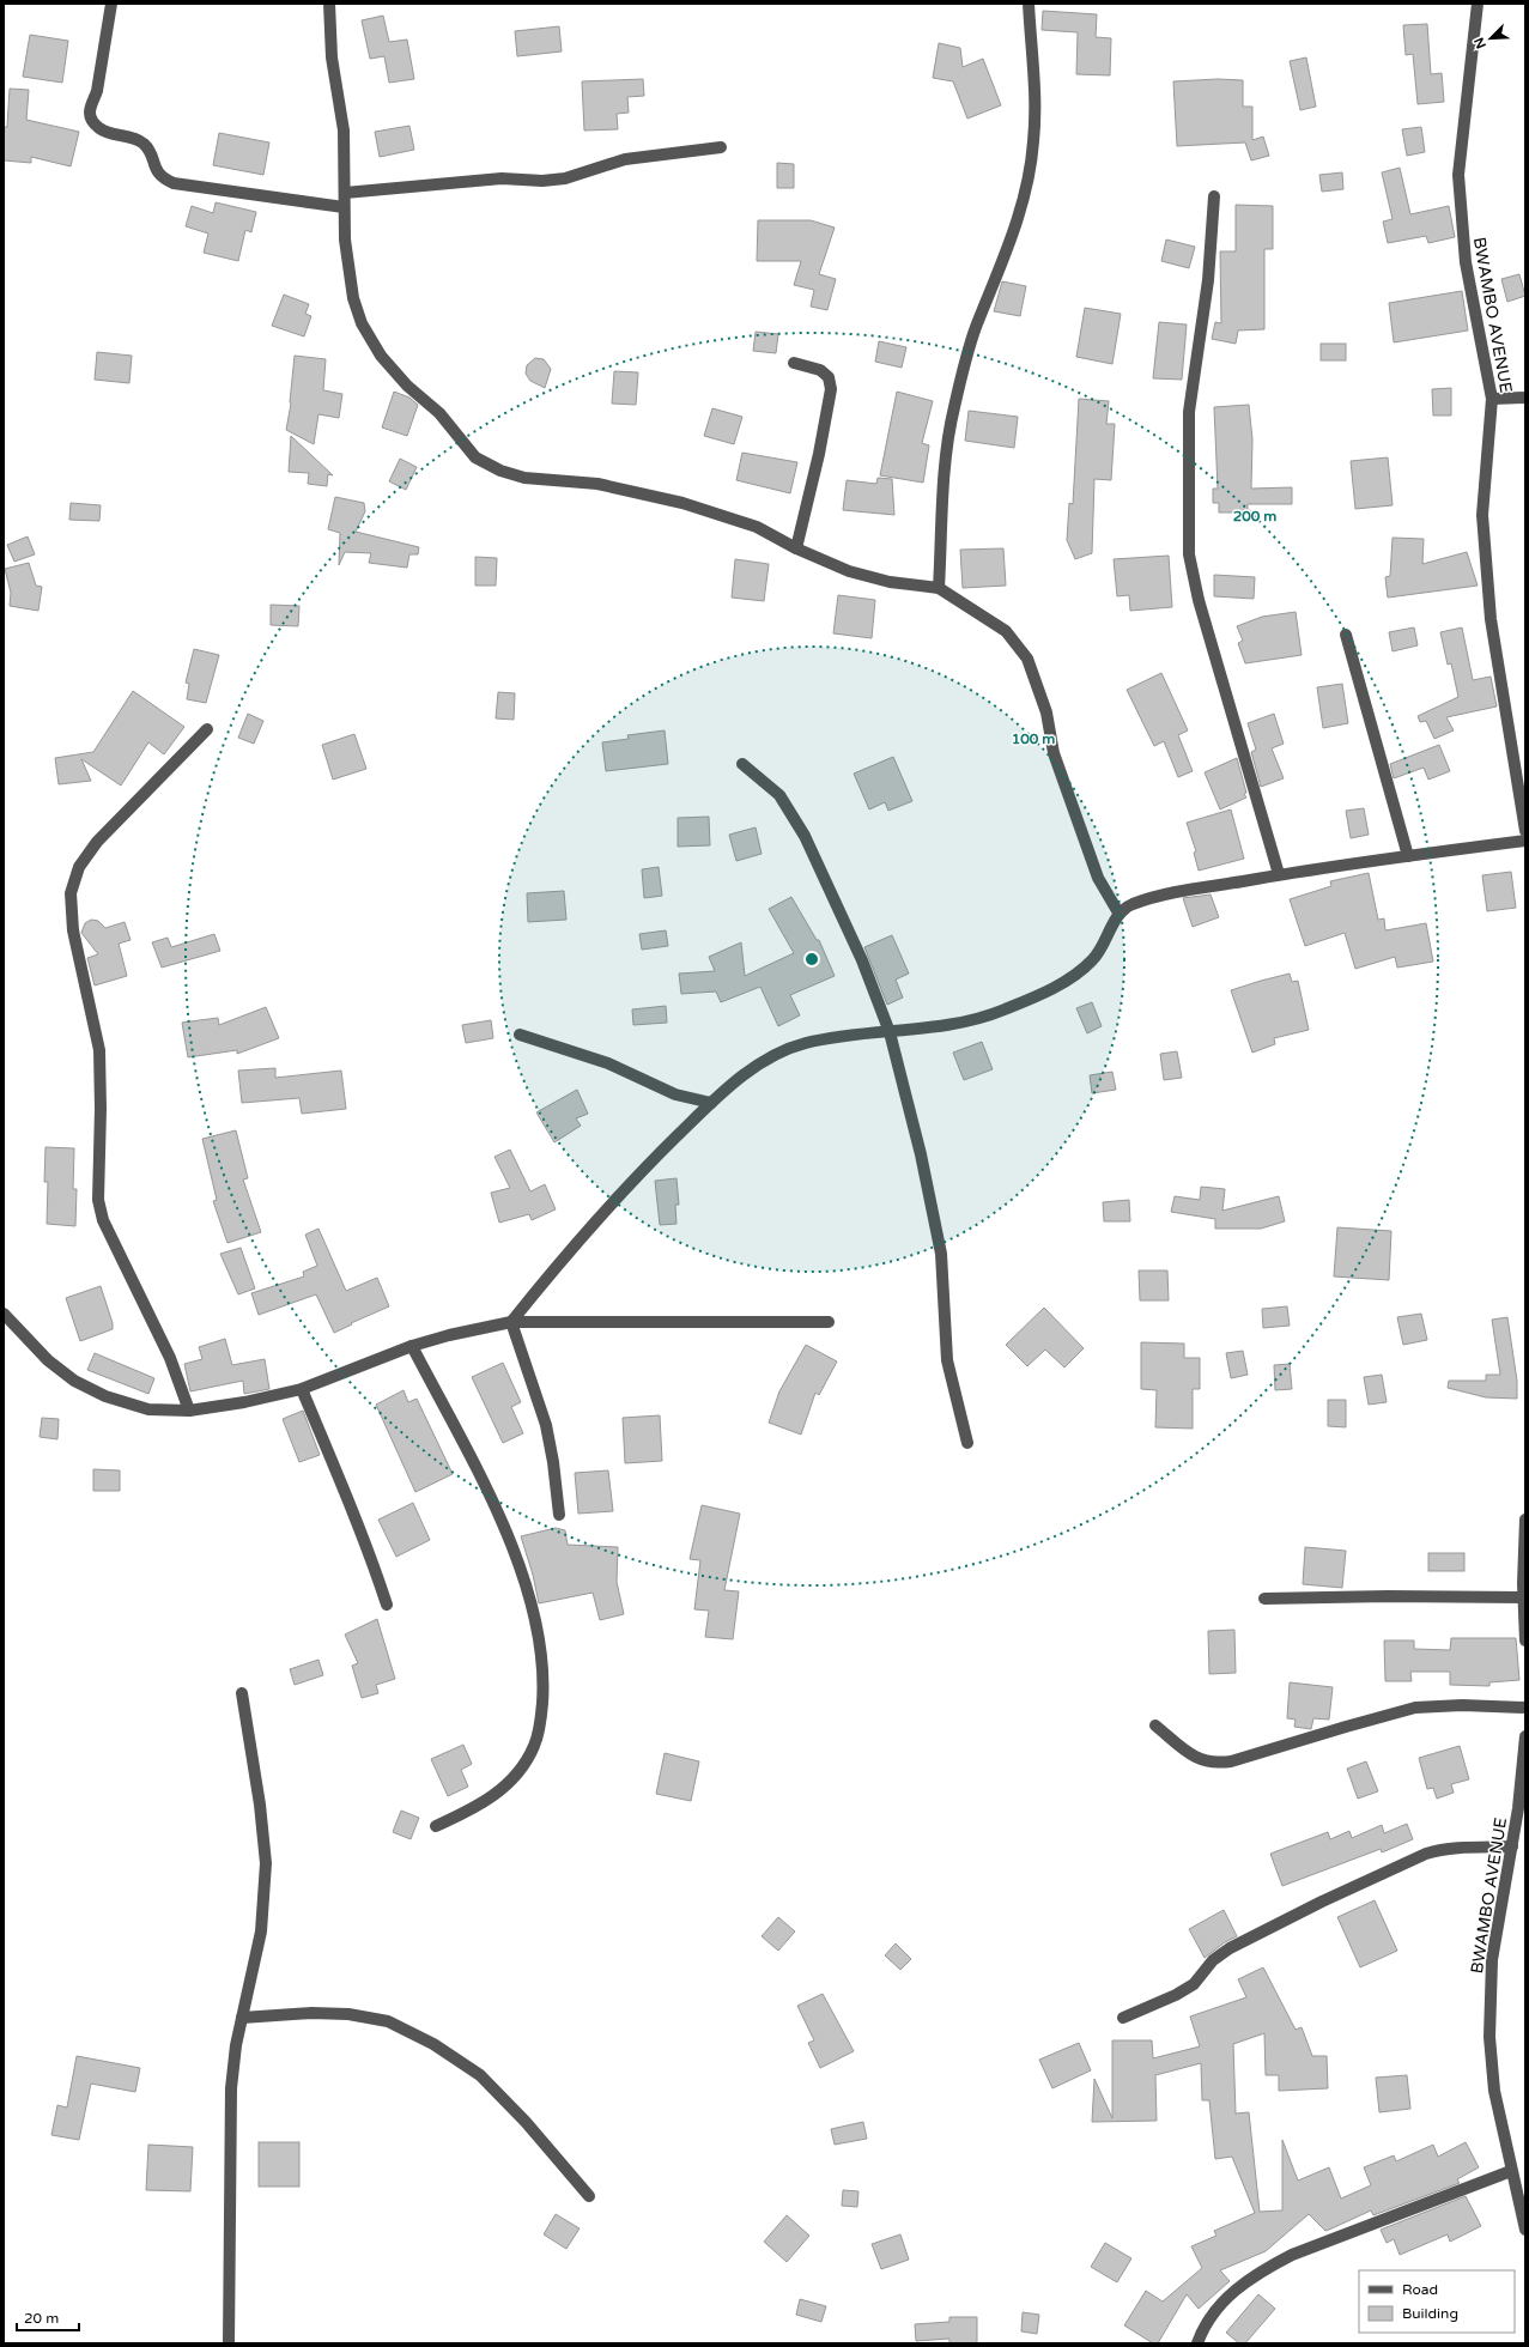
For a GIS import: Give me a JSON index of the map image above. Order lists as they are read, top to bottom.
{
  "streets": {
    "street": ["BWAMBO AVENUE"]
  },
  "legend": ["Road", "Building"],
  "scale_bar": "20 m",
  "north": "bottom left",
  "rings": ["200 m", "100 m"]
}
